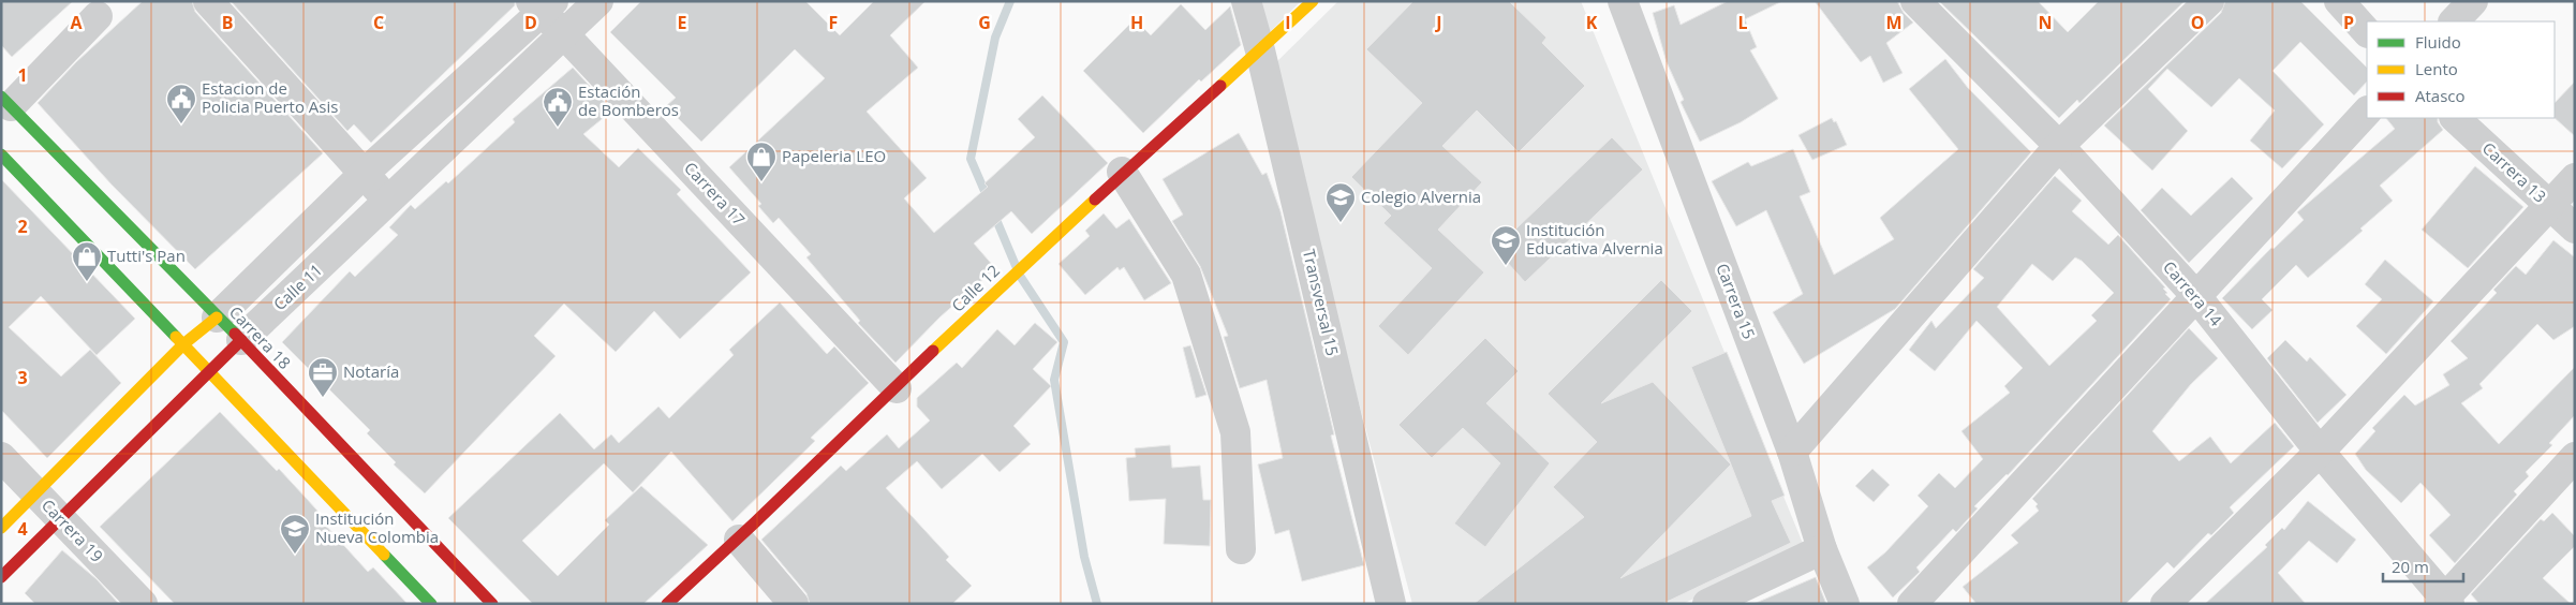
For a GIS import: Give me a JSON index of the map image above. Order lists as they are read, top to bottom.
{
  "streets": {
    "street": [
      "Carrera 13",
      "Carrera 17",
      "Calle 11",
      "Calle 12",
      "Carrera 14",
      "Carrera 15",
      "Transversal 15",
      "Carrera 18",
      "Carrera 19"
    ]
  },
  "crossings": [
    ["Carrera 17", "Calle 11"],
    ["Carrera 17", "Calle 12"],
    ["Calle 11", "Carrera 18"],
    ["Calle 11", "Carrera 19"],
    ["Calle 12", "Transversal 15"]
  ],
  "places": {
    "public building": ["Estacion de Policia Puerto Asis", "Estación de Bomberos"],
    "shop": ["Papeleria LEO", "Tutti's Pan"],
    "school or university": ["Colegio Alvernia", "Institución Educativa Alvernia", "Institución Nueva Colombia"],
    "office": ["Notaría"]
  },
  "legend": ["Fluido", "Lento", "Atasco"],
  "scale_bar": "20 m",
  "grid": {
    "columns": [
      "A",
      "B",
      "C",
      "D",
      "E",
      "F",
      "G",
      "H",
      "I",
      "J",
      "K",
      "L",
      "M",
      "N",
      "O",
      "P"
    ],
    "rows": [
      "1",
      "2",
      "3",
      "4"
    ]
  }
}
